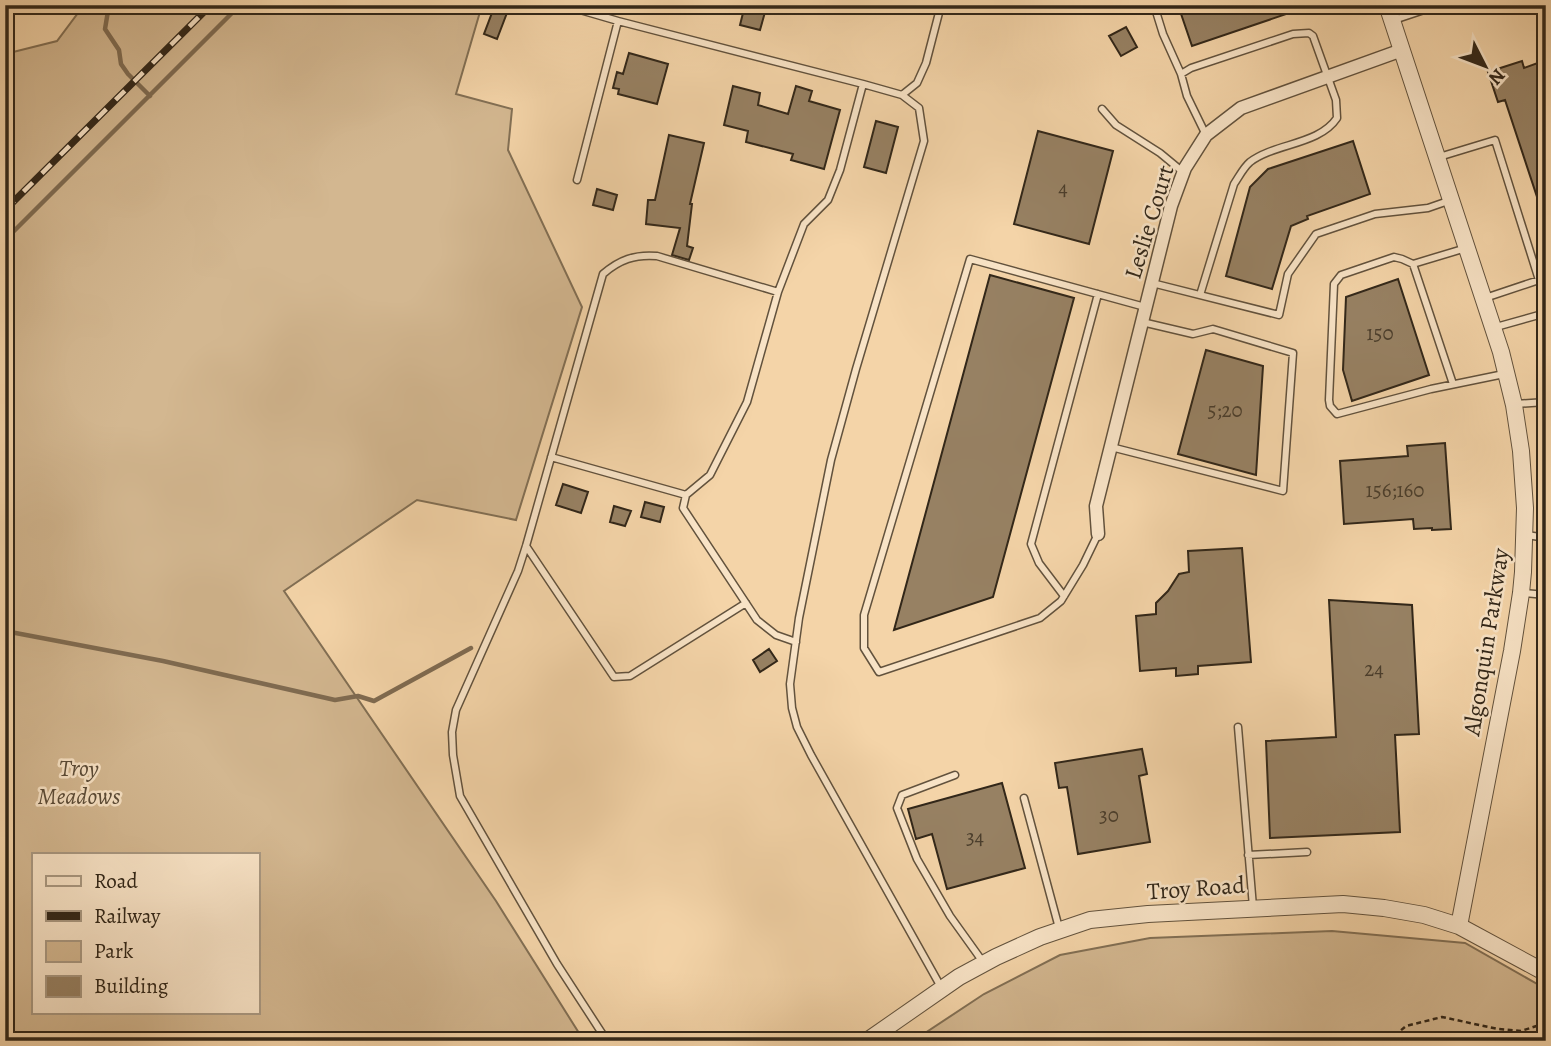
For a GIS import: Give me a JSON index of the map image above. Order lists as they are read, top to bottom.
{
  "streets": {
    "street": ["Leslie Court", "Algonquin Parkway", "Troy Road"]
  },
  "crossings": [
    ["Leslie Court", "Algonquin Parkway"],
    ["Algonquin Parkway", "Troy Road"]
  ],
  "parks": ["Troy Meadows"],
  "house_numbers": [
    "4",
    "150",
    "5;20",
    "156;160",
    "24",
    "30",
    "34"
  ],
  "legend": [
    "Road",
    "Railway",
    "Park",
    "Building"
  ],
  "north": "bottom right"
}
